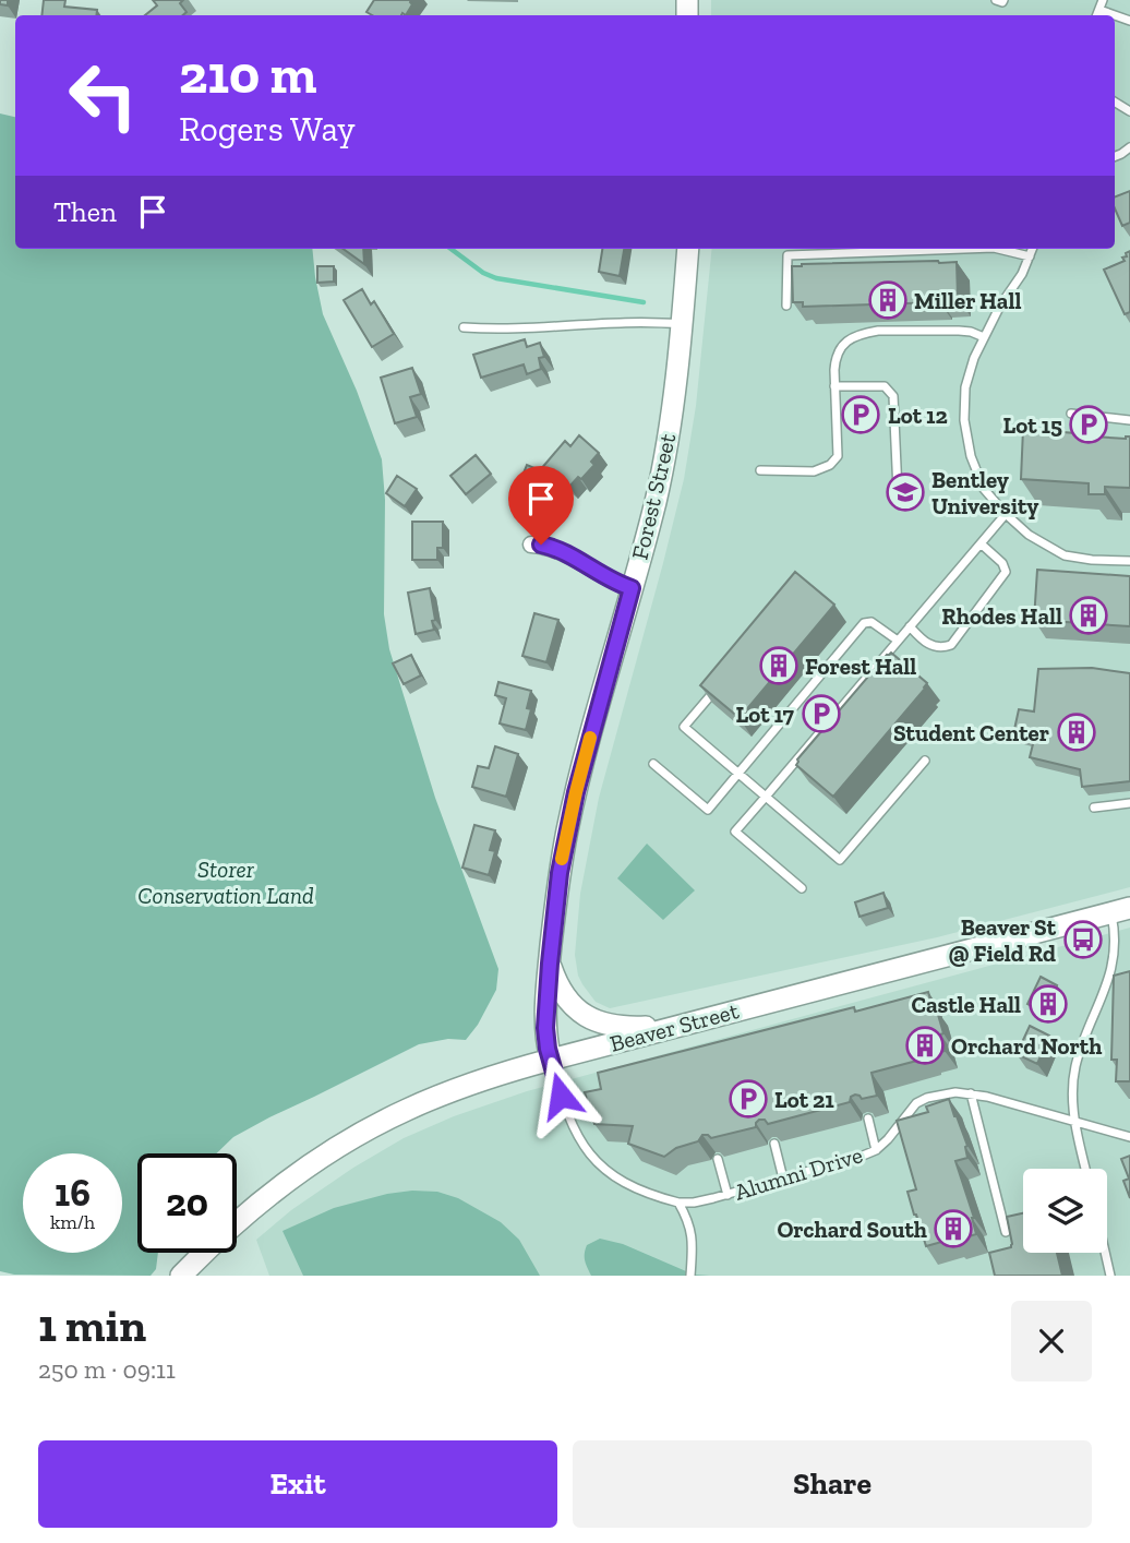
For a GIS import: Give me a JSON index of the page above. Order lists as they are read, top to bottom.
{
  "streets": {
    "street": ["Forest Street", "Beaver Street"],
    "lane": ["Alumni Drive"]
  },
  "crossings": [
    ["Forest Street", "Beaver Street"]
  ],
  "parks": ["Storer Conservation Land"],
  "places": {
    "building": [
      "Miller Hall",
      "Rhodes Hall",
      "Forest Hall",
      "Student Center",
      "Castle Hall",
      "Orchard North",
      "Orchard South"
    ],
    "parking": [
      "Lot 12",
      "Lot 15",
      "Lot 17",
      "Lot 21"
    ],
    "school or university": ["Bentley University"],
    "bus stop": ["Beaver St @ Field Rd"]
  },
  "page": {
    "turn": ["210 m", "Rogers Way"],
    "then": "Then",
    "speed": "16 km/h",
    "limit": "20",
    "heading": ["1 min", "250 m · 09:11"],
    "buttons": ["Exit", "Share"]
  }
}
